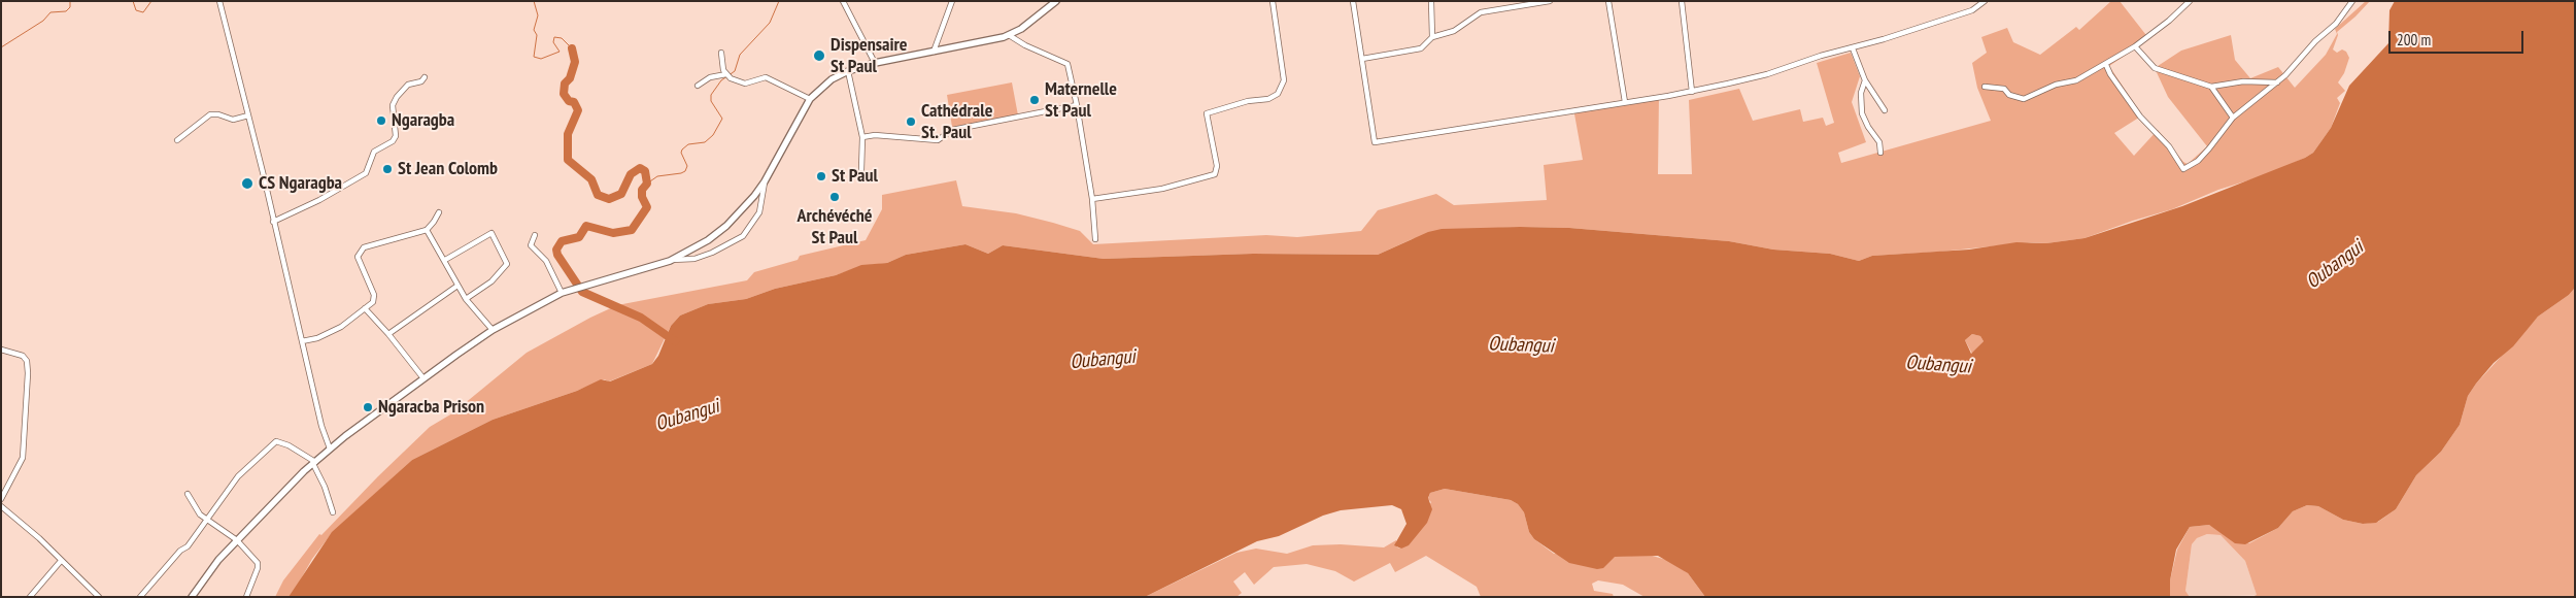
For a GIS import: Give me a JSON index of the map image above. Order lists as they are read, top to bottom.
{
  "water": ["Oubangui"],
  "places": [
    "Dispensaire St Paul",
    "Maternelle St Paul",
    "Ngaragba",
    "Cathédrale St. Paul",
    "St Jean Colomb",
    "St Paul",
    "CS Ngaragba",
    "Archévéché St Paul",
    "Ngaracba Prison"
  ],
  "scale_bar": "200 m"
}
